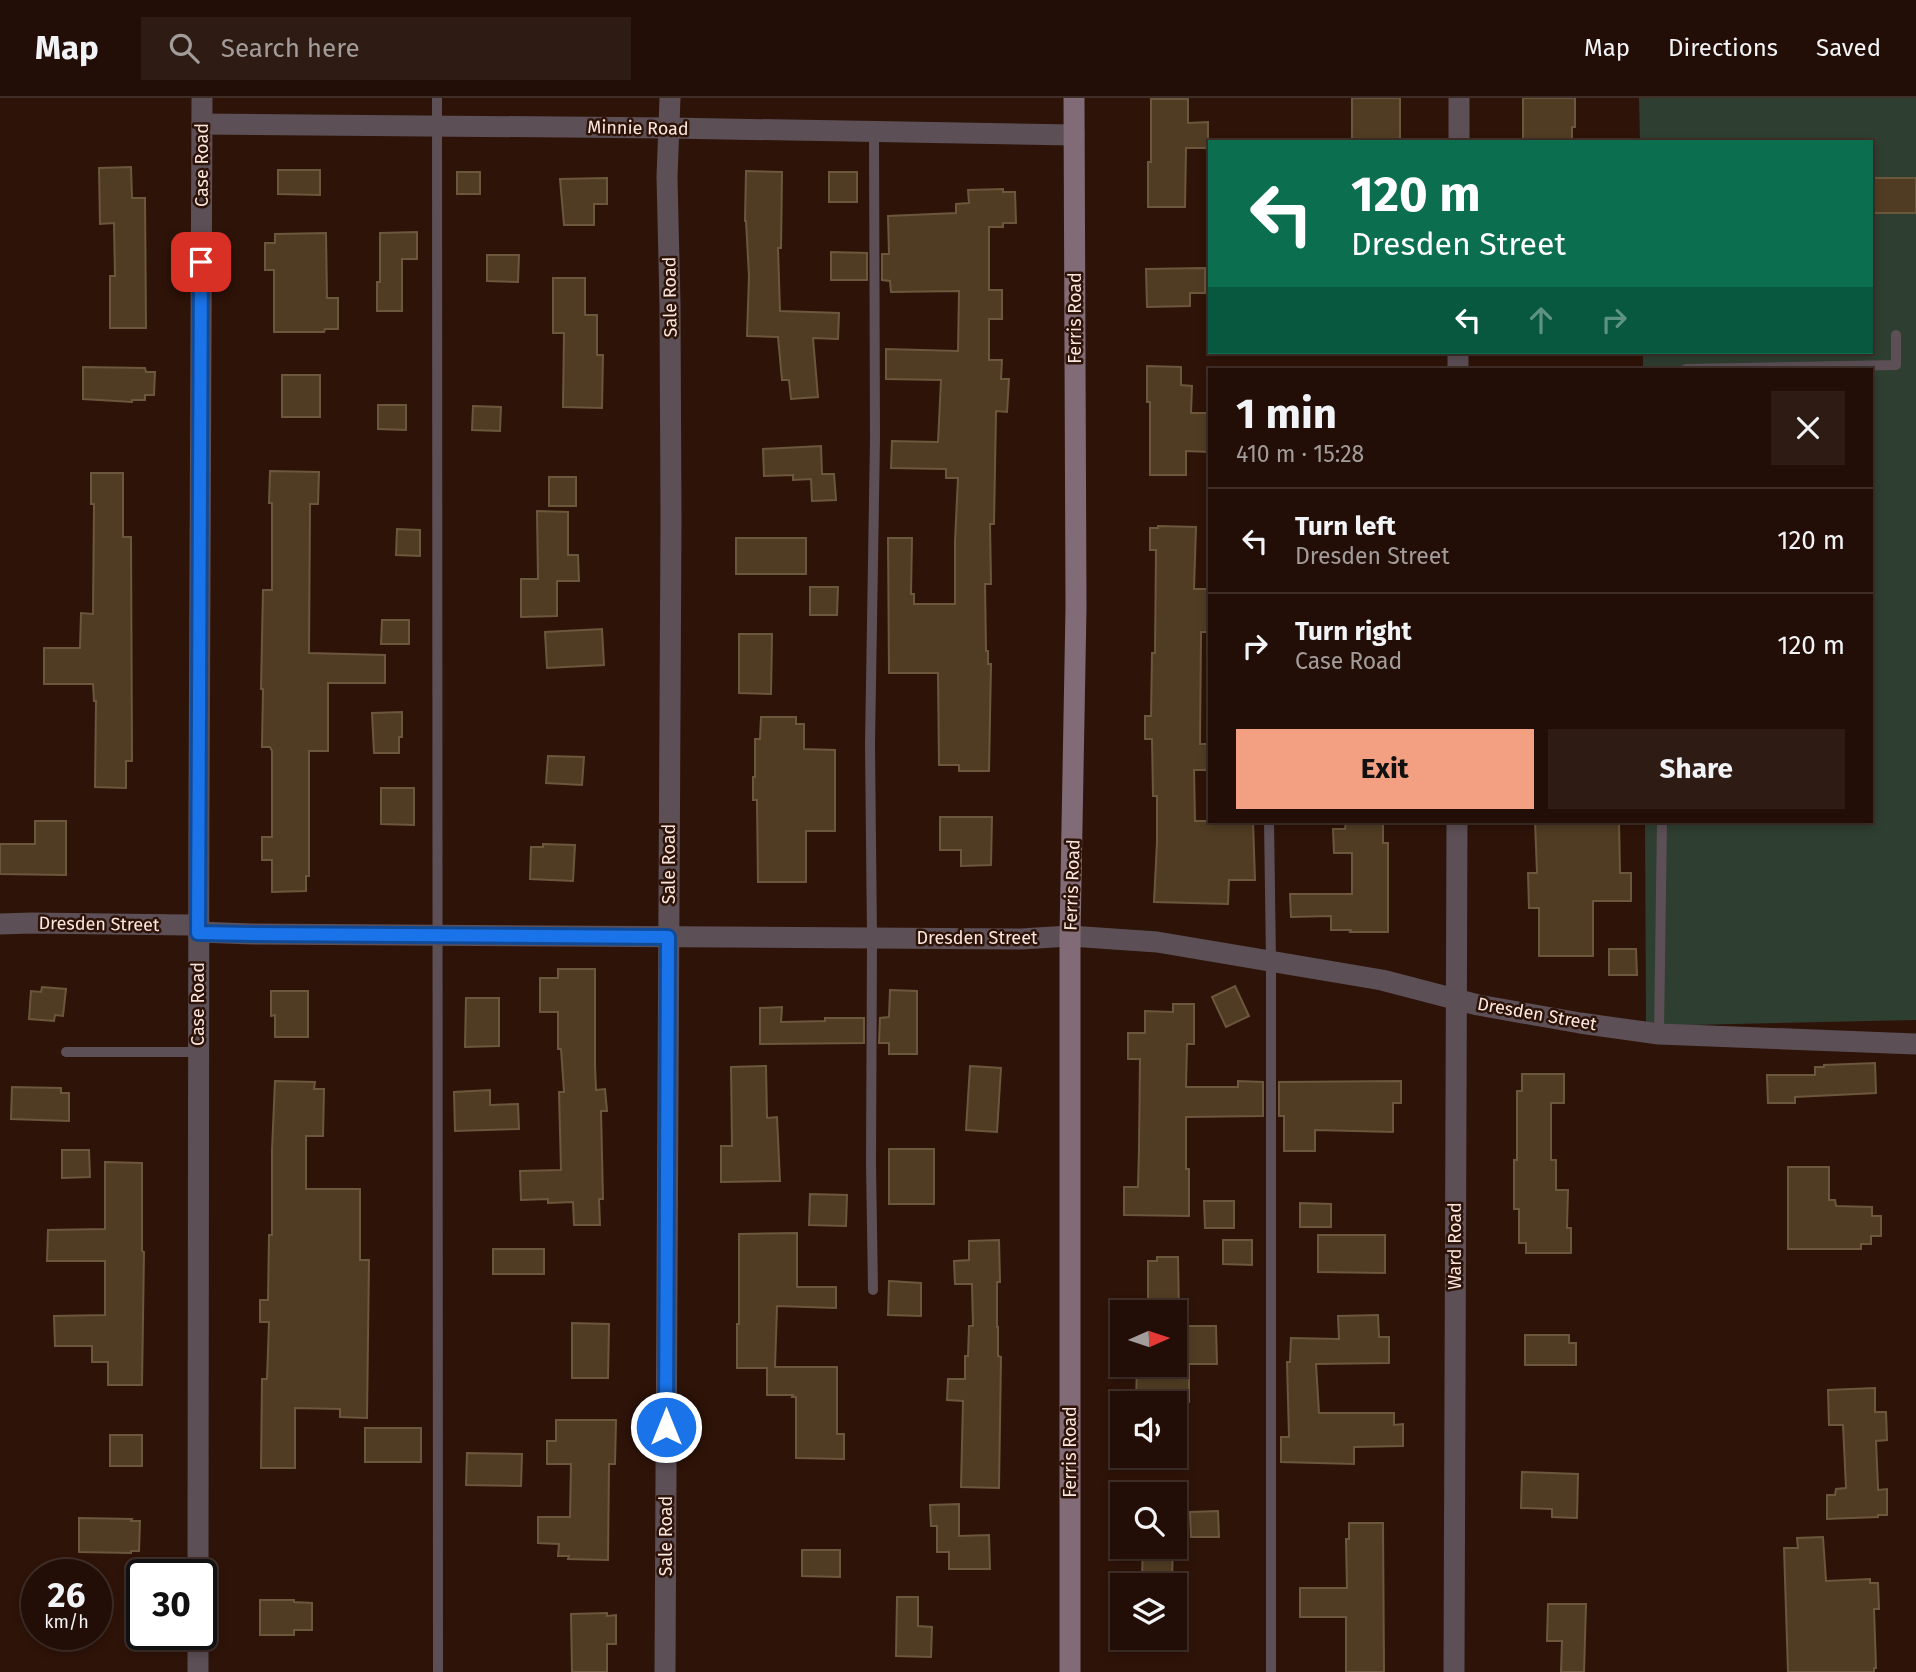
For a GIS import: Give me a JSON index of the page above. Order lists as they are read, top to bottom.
{
  "streets": {
    "main road": ["Ferris Road"],
    "street": [
      "Minnie Road",
      "Case Road",
      "Sale Road",
      "Dresden Street",
      "Ward Road"
    ]
  },
  "crossings": [
    ["Minnie Road", "Case Road"],
    ["Minnie Road", "Sale Road"],
    ["Minnie Road", "Ferris Road"],
    ["Case Road", "Dresden Street"],
    ["Sale Road", "Dresden Street"],
    ["Ferris Road", "Dresden Street"],
    ["Dresden Street", "Ward Road"]
  ],
  "north": "right",
  "page": {
    "header": "Map",
    "search": "Search here",
    "nav": ["Map", "Directions", "Saved"],
    "turn": ["120 m", "Dresden Street"],
    "heading": ["1 min", "410 m · 15:28"],
    "list": [
      {
        "name": "Turn left",
        "note": "Dresden Street",
        "value": "120 m"
      },
      {
        "name": "Turn right",
        "note": "Case Road",
        "value": "120 m"
      }
    ],
    "buttons": ["Exit", "Share"],
    "speed": "26 km/h",
    "limit": "30"
  }
}
